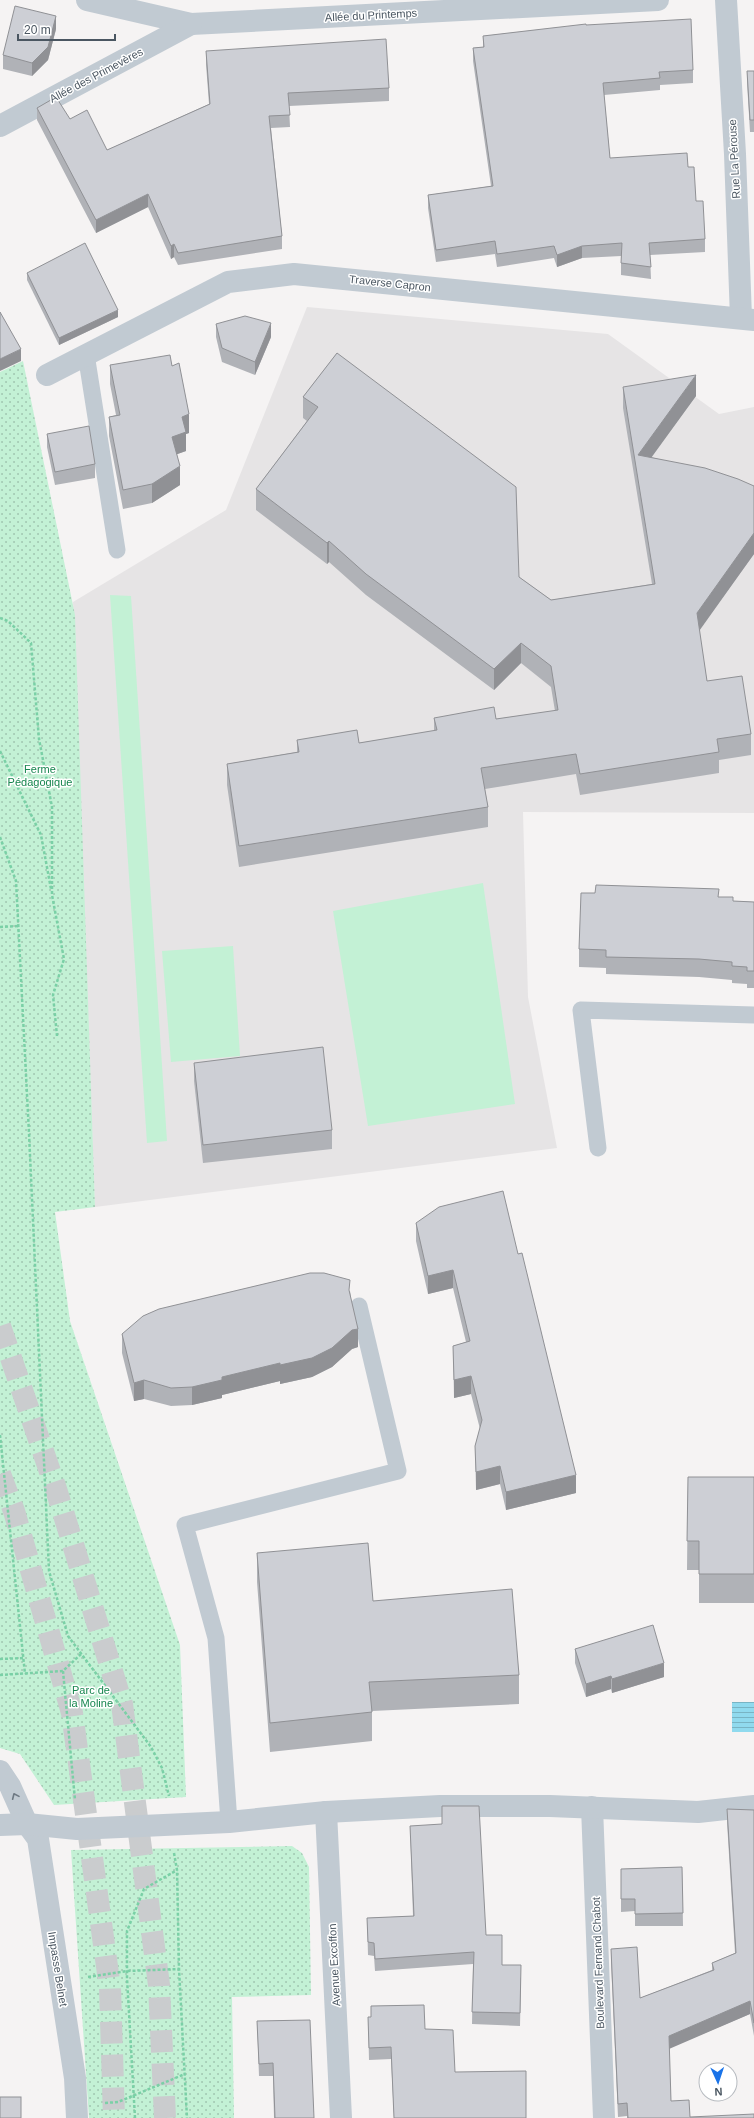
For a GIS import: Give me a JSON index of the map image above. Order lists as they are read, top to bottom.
{
  "streets": {
    "street": [
      "Allée du Printemps",
      "Allée des Primevères",
      "Rue La Pérouse",
      "Traverse Capron",
      "Boulevard Fernand Chabot",
      "Avenue Excoffon",
      "Impasse Belnet"
    ]
  },
  "crossings": [
    ["Allée du Printemps", "Allée des Primevères"],
    ["Rue La Pérouse", "Traverse Capron"]
  ],
  "parks": ["Ferme Pédagogique", "Parc de la Moline"],
  "scale_bar": "20 m",
  "north": "bottom"
}
